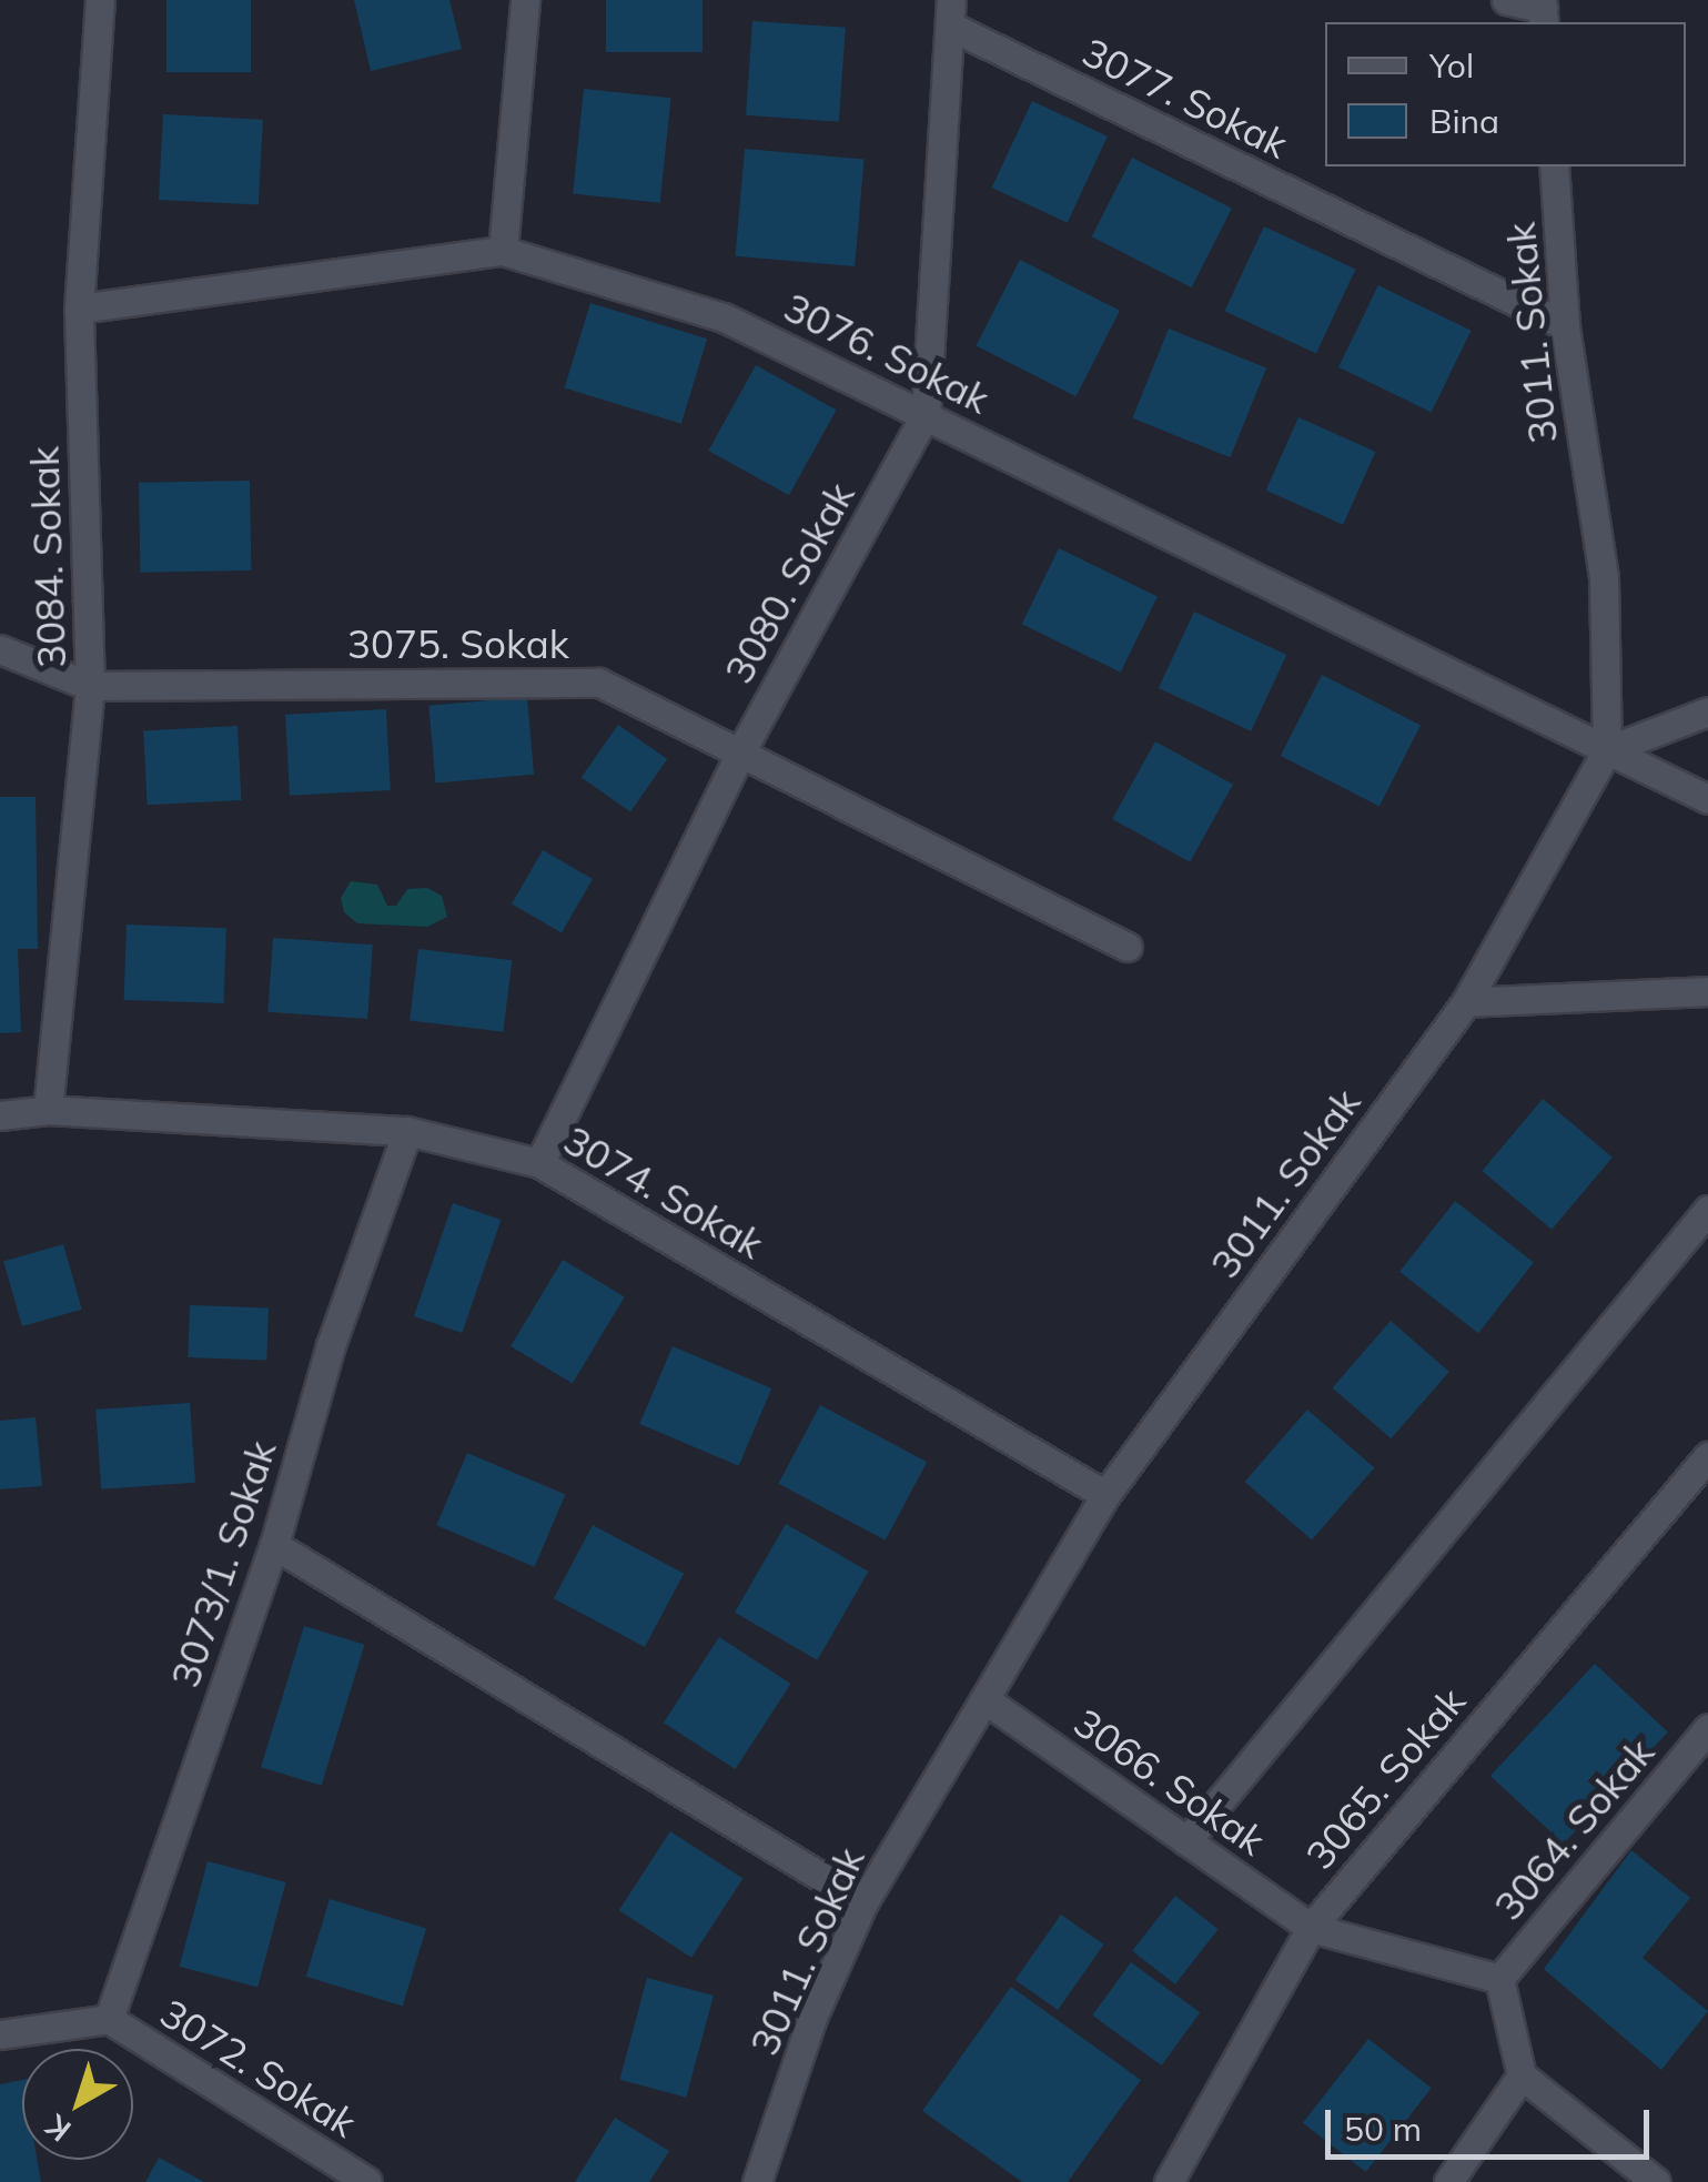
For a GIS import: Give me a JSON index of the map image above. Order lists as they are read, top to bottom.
{
  "streets": {
    "street": [
      "3077. Sokak",
      "3011. Sokak",
      "3076. Sokak",
      "3084. Sokak",
      "3080. Sokak",
      "3075. Sokak",
      "3074. Sokak",
      "3073/1. Sokak",
      "3065. Sokak",
      "3066. Sokak",
      "3064. Sokak",
      "3072. Sokak"
    ]
  },
  "crossings": [
    ["3077. Sokak", "3011. Sokak"],
    ["3077. Sokak", "3080. Sokak"],
    ["3011. Sokak", "3076. Sokak"],
    ["3011. Sokak", "3074. Sokak"],
    ["3011. Sokak", "3066. Sokak"],
    ["3076. Sokak", "3084. Sokak"],
    ["3076. Sokak", "3080. Sokak"],
    ["3084. Sokak", "3075. Sokak"],
    ["3084. Sokak", "3074. Sokak"],
    ["3080. Sokak", "3075. Sokak"],
    ["3080. Sokak", "3074. Sokak"],
    ["3074. Sokak", "3073/1. Sokak"],
    ["3073/1. Sokak", "3072. Sokak"],
    ["3065. Sokak", "3066. Sokak"],
    ["3066. Sokak", "3064. Sokak"]
  ],
  "legend": ["Yol", "Bina"],
  "scale_bar": "50 m",
  "north": "bottom left"
}
